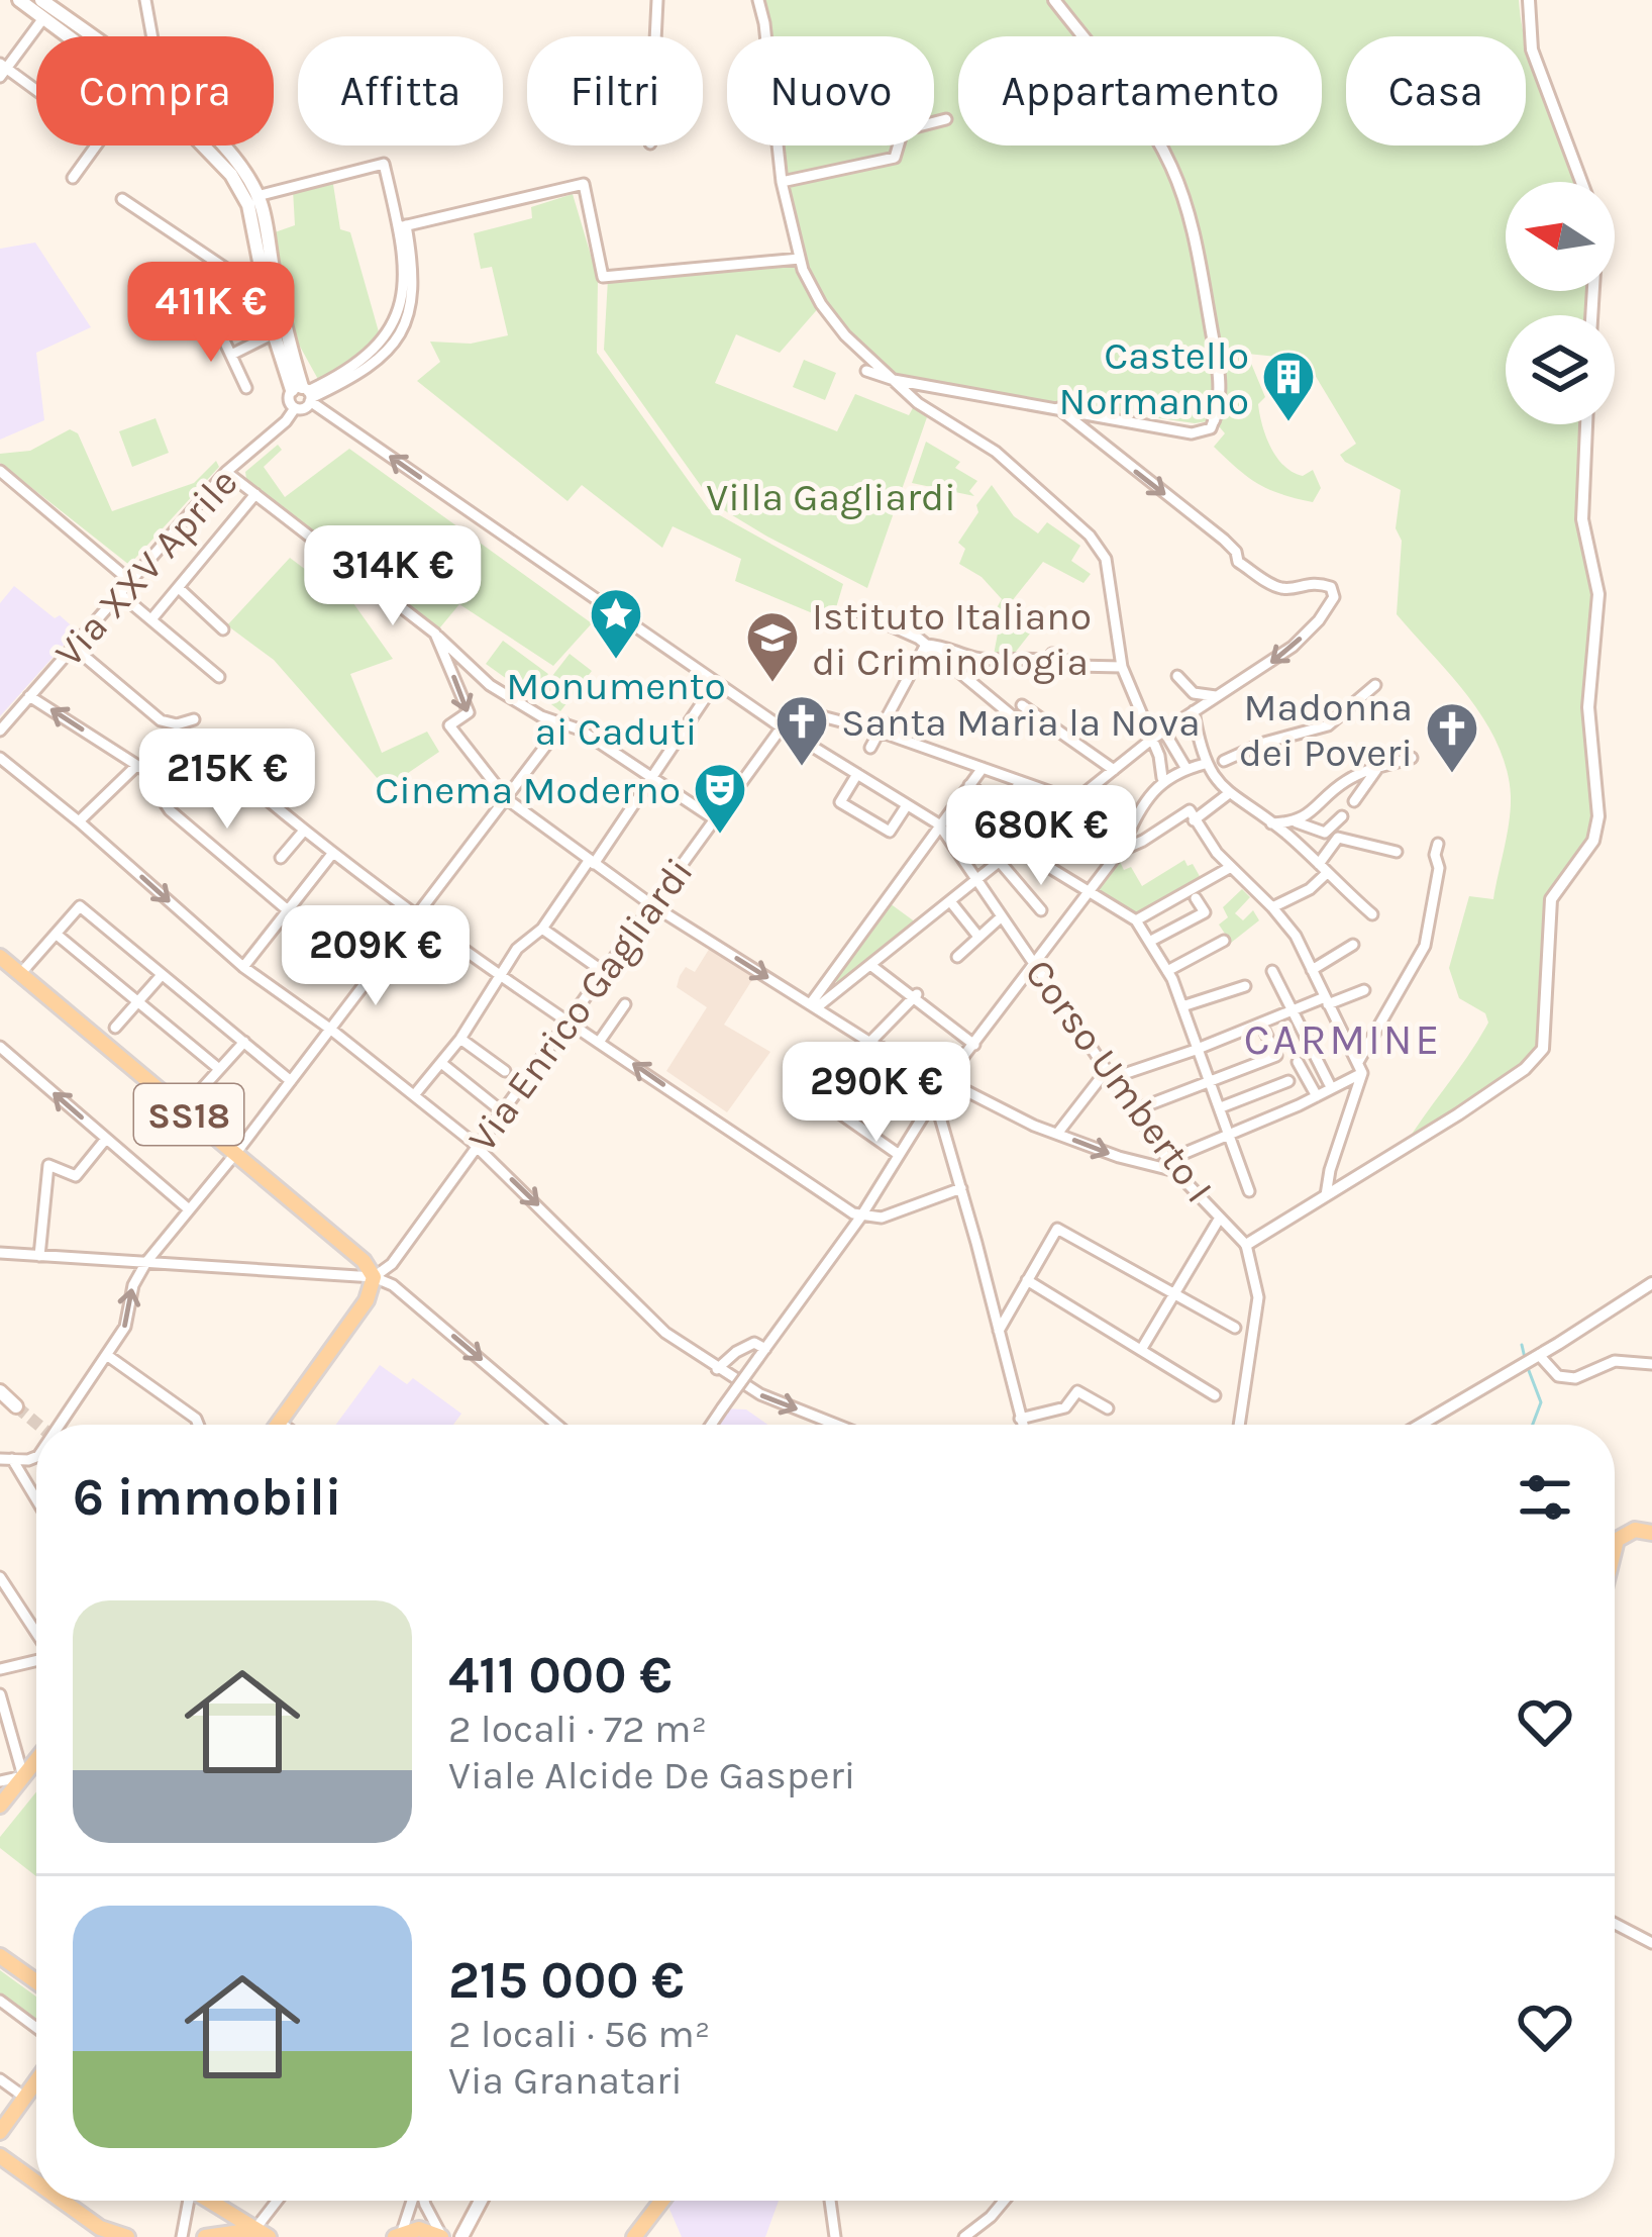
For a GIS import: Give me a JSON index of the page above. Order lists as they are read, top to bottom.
{
  "streets": {
    "main road": ["SS18"],
    "street": ["Via XXV Aprile", "Via Enrico Gagliardi", "Corso Umberto I"]
  },
  "crossings": [
    ["Via XXV Aprile", "Corso Umberto I"],
    ["Via Enrico Gagliardi", "Corso Umberto I"],
    ["Via Enrico Gagliardi", "SS18"]
  ],
  "one_way": ["Corso Umberto I"],
  "districts": ["CARMINE"],
  "parks": ["Villa Gagliardi"],
  "places": {
    "building": ["Castello Normanno"],
    "place": ["Monumento ai Caduti"],
    "school or university": ["Istituto Italiano di Criminologia"],
    "church": ["Santa Maria la Nova", "Madonna dei Poveri"],
    "theatre": ["Cinema Moderno"]
  },
  "north": "left",
  "page": {
    "chip": [
      "Compra",
      "Affitta",
      "Filtri",
      "Nuovo",
      "Appartamento",
      "Casa"
    ],
    "price": [
      "411K €",
      "314K €",
      "215K €",
      "680K €",
      "209K €",
      "290K €"
    ],
    "heading": "6 immobili",
    "list": [
      {
        "name": "411 000 €",
        "note": "2 locali · 72 m² · Viale Alcide De Gasperi"
      },
      {
        "name": "215 000 €",
        "note": "2 locali · 56 m² · Via Granatari"
      }
    ]
  }
}
